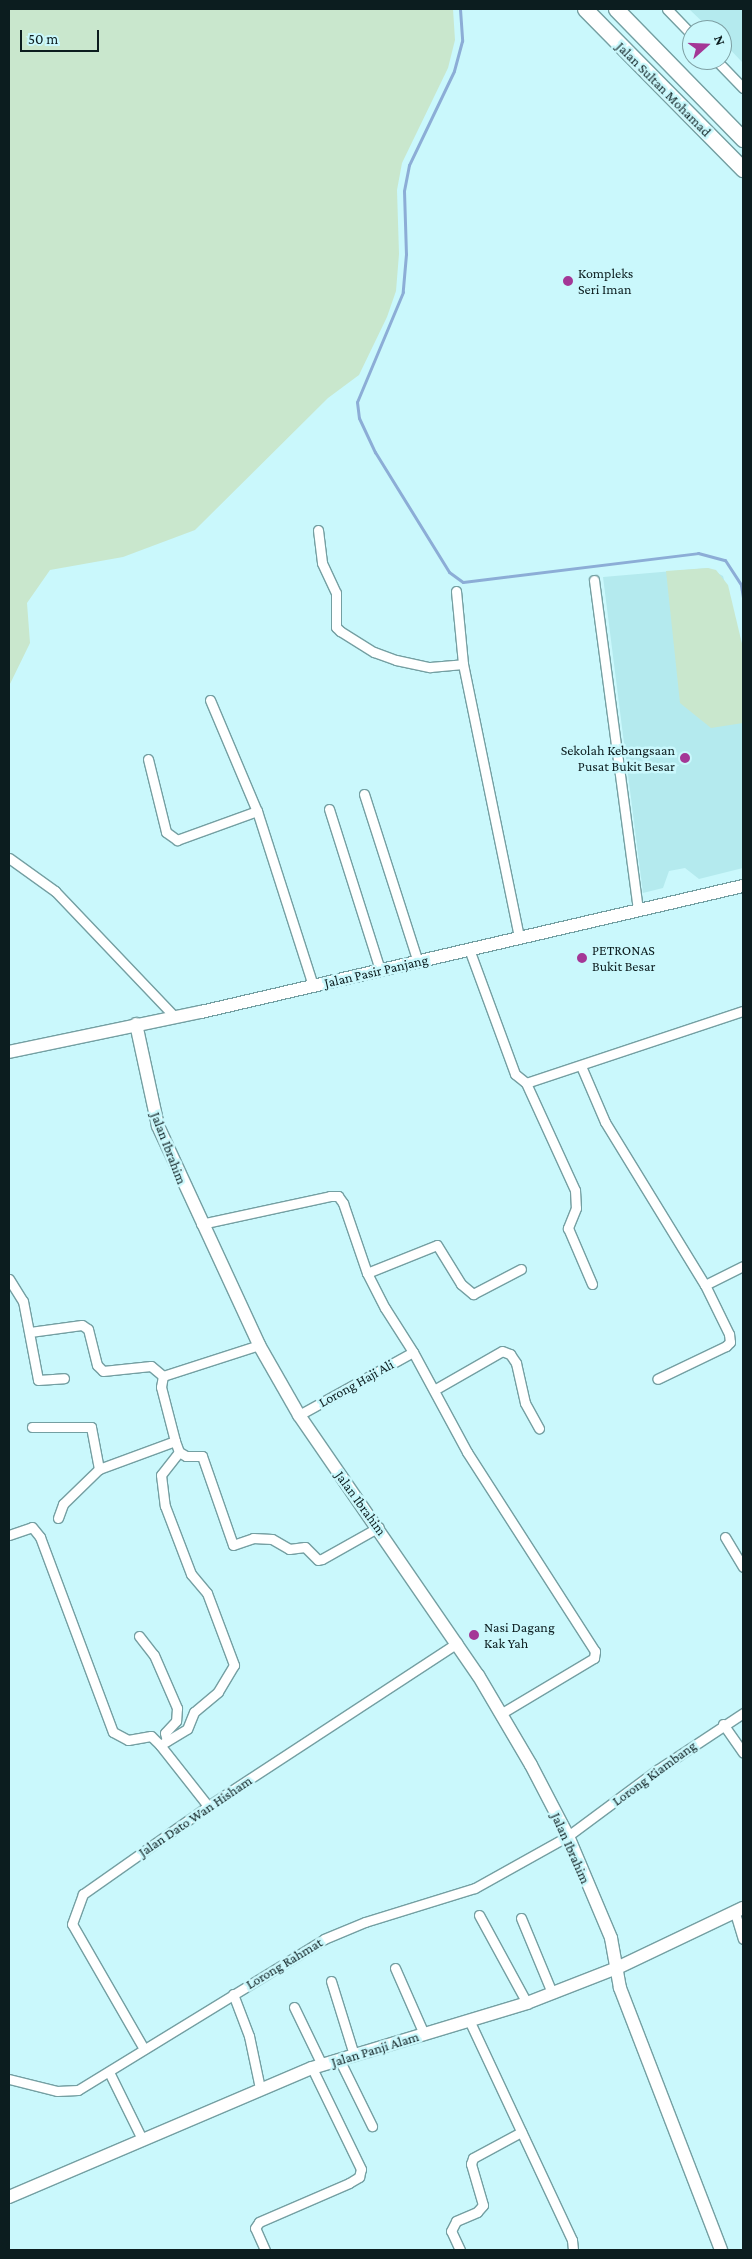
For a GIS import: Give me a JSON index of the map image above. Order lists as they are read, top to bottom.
{
  "streets": {
    "highway": ["Jalan Sultan Mohamad"],
    "main road": ["Jalan Pasir Panjang", "Jalan Ibrahim", "Jalan Panji Alam"],
    "street": [
      "Lorong Haji Ali",
      "Lorong Kiambang",
      "Jalan Dato Wan Hisham",
      "Lorong Rahmat"
    ]
  },
  "crossings": [
    ["Jalan Pasir Panjang", "Jalan Ibrahim"],
    ["Jalan Ibrahim", "Lorong Haji Ali"],
    ["Jalan Ibrahim", "Lorong Kiambang"],
    ["Jalan Ibrahim", "Jalan Dato Wan Hisham"],
    ["Jalan Ibrahim", "Lorong Rahmat"],
    ["Jalan Ibrahim", "Jalan Panji Alam"],
    ["Lorong Kiambang", "Lorong Rahmat"],
    ["Jalan Dato Wan Hisham", "Lorong Rahmat"]
  ],
  "places": [
    "Kompleks Seri Iman",
    "Sekolah Kebangsaan Pusat Bukit Besar",
    "PETRONAS Bukit Besar",
    "Nasi Dagang Kak Yah"
  ],
  "scale_bar": "50 m",
  "north": "right"
}
